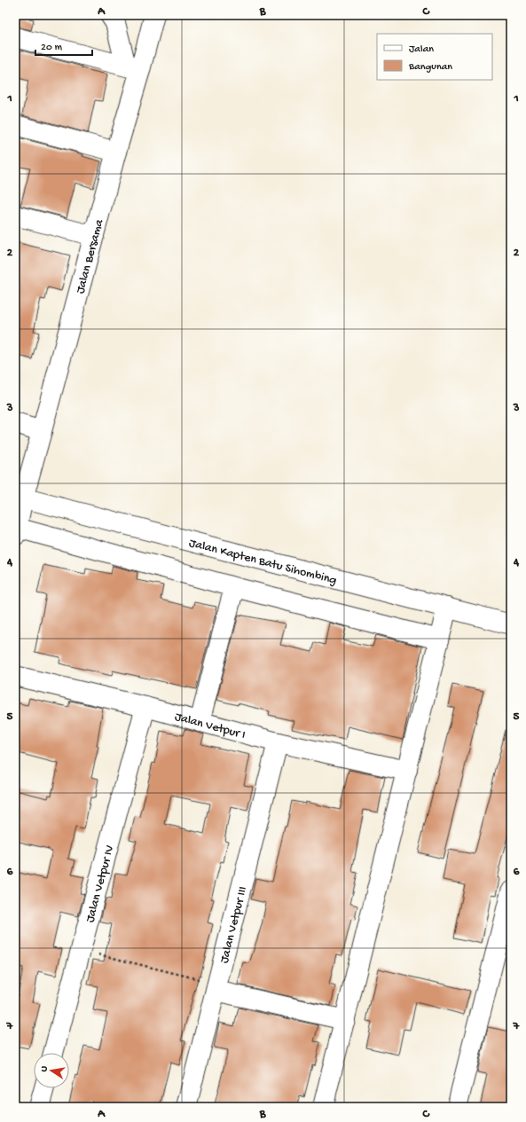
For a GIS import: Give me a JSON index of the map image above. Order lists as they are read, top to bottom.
{
  "streets": {
    "street": [
      "Jalan Bersama",
      "Jalan Kapten Batu Sihombing",
      "Jalan Vetpur I",
      "Jalan Vetpur IV",
      "Jalan Vetpur III"
    ]
  },
  "crossings": [
    ["Jalan Bersama", "Jalan Kapten Batu Sihombing"],
    ["Jalan Vetpur I", "Jalan Vetpur IV"],
    ["Jalan Vetpur I", "Jalan Vetpur III"]
  ],
  "legend": ["Jalan", "Bangunan"],
  "scale_bar": "20 m",
  "north": "left",
  "grid": {
    "columns": ["A", "B", "C"],
    "rows": [
      "1",
      "2",
      "3",
      "4",
      "5",
      "6",
      "7"
    ]
  }
}
